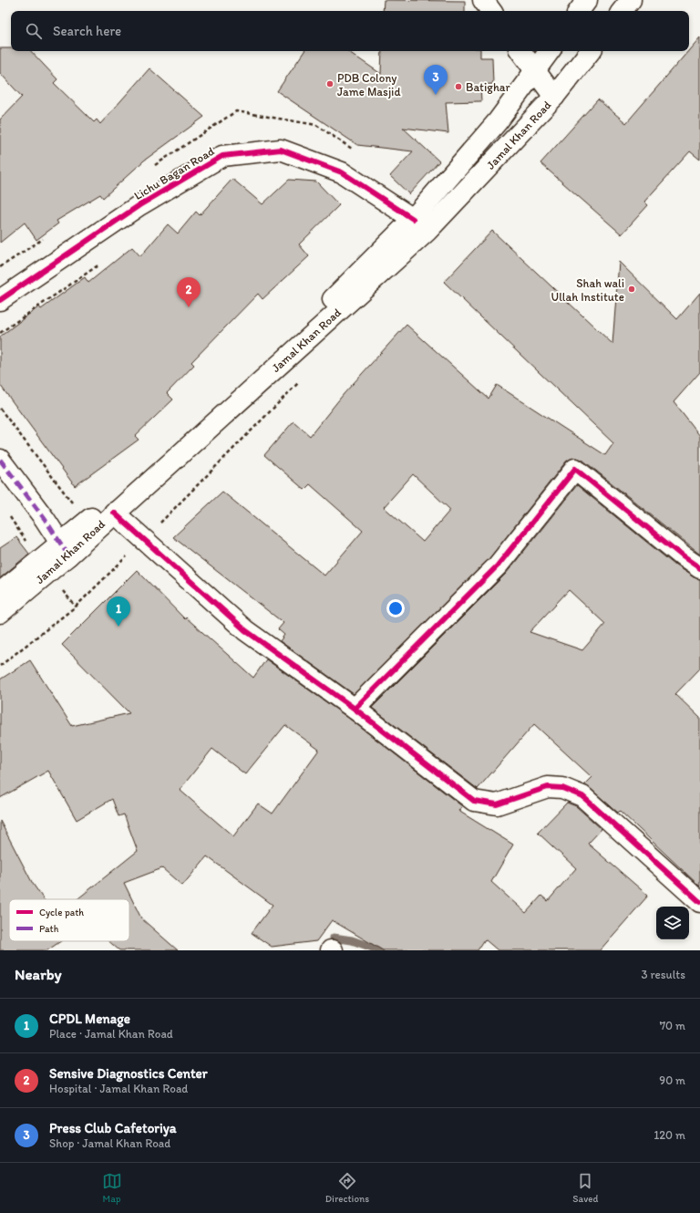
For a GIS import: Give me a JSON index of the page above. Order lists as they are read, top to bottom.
{
  "streets": {
    "street": ["Jamal Khan Road", "Lichu Bagan Road"]
  },
  "places": ["PDB Colony Jame Masjid", "Batighar", "Shah wali Ullah Institute"],
  "legend": ["Cycle path", "Path"],
  "page": {
    "search": "Search here",
    "pins": ["3", "2", "1"],
    "heading": ["Nearby", "3 results"],
    "list": [
      {
        "mark": "1",
        "name": "CPDL Menage",
        "note": "Place · Jamal Khan Road",
        "value": "70 m"
      },
      {
        "mark": "2",
        "name": "Sensive Diagnostics Center",
        "note": "Hospital · Jamal Khan Road",
        "value": "90 m"
      },
      {
        "mark": "3",
        "name": "Press Club Cafetoriya",
        "note": "Shop · Jamal Khan Road",
        "value": "120 m"
      }
    ],
    "nav": ["Map", "Directions", "Saved"]
  }
}
